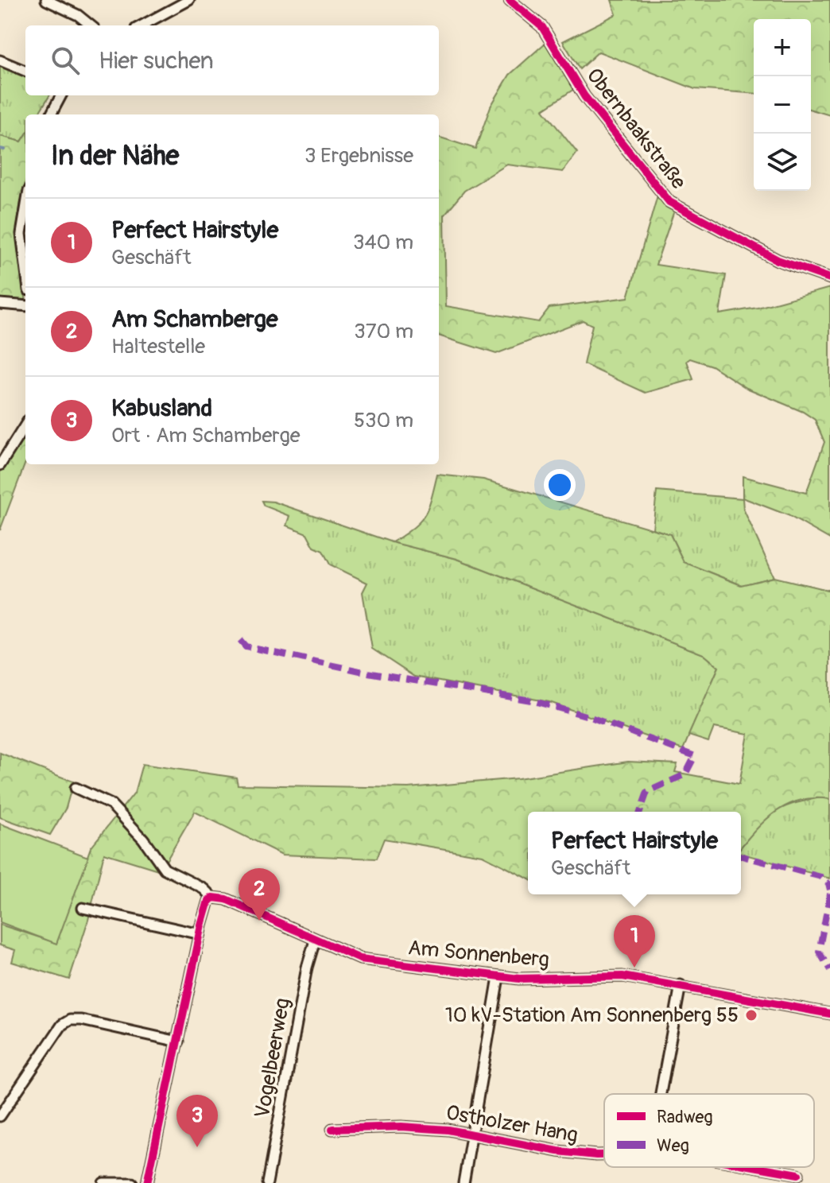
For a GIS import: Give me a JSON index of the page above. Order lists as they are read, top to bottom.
{
  "streets": {
    "street": [
      "Obernbaakstraße",
      "Am Sonnenberg",
      "Vogelbeerweg",
      "Ostholzer Hang"
    ]
  },
  "crossings": [
    ["Am Sonnenberg", "Vogelbeerweg"],
    ["Am Sonnenberg", "Ostholzer Hang"]
  ],
  "places": ["10 kV-Station Am Sonnenberg 55"],
  "legend": ["Radweg", "Weg"],
  "page": {
    "map_buttons": ["+", "−"],
    "search": "Hier suchen",
    "heading": ["In der Nähe", "3 Ergebnisse"],
    "list": [
      {
        "mark": "1",
        "name": "Perfect Hairstyle",
        "note": "Geschäft",
        "value": "340 m"
      },
      {
        "mark": "2",
        "name": "Am Schamberge",
        "note": "Haltestelle",
        "value": "370 m"
      },
      {
        "mark": "3",
        "name": "Kabusland",
        "note": "Ort · Am Schamberge",
        "value": "530 m"
      }
    ],
    "popup": ["Perfect Hairstyle", "Geschäft"],
    "pins": ["2", "1", "3"]
  }
}
